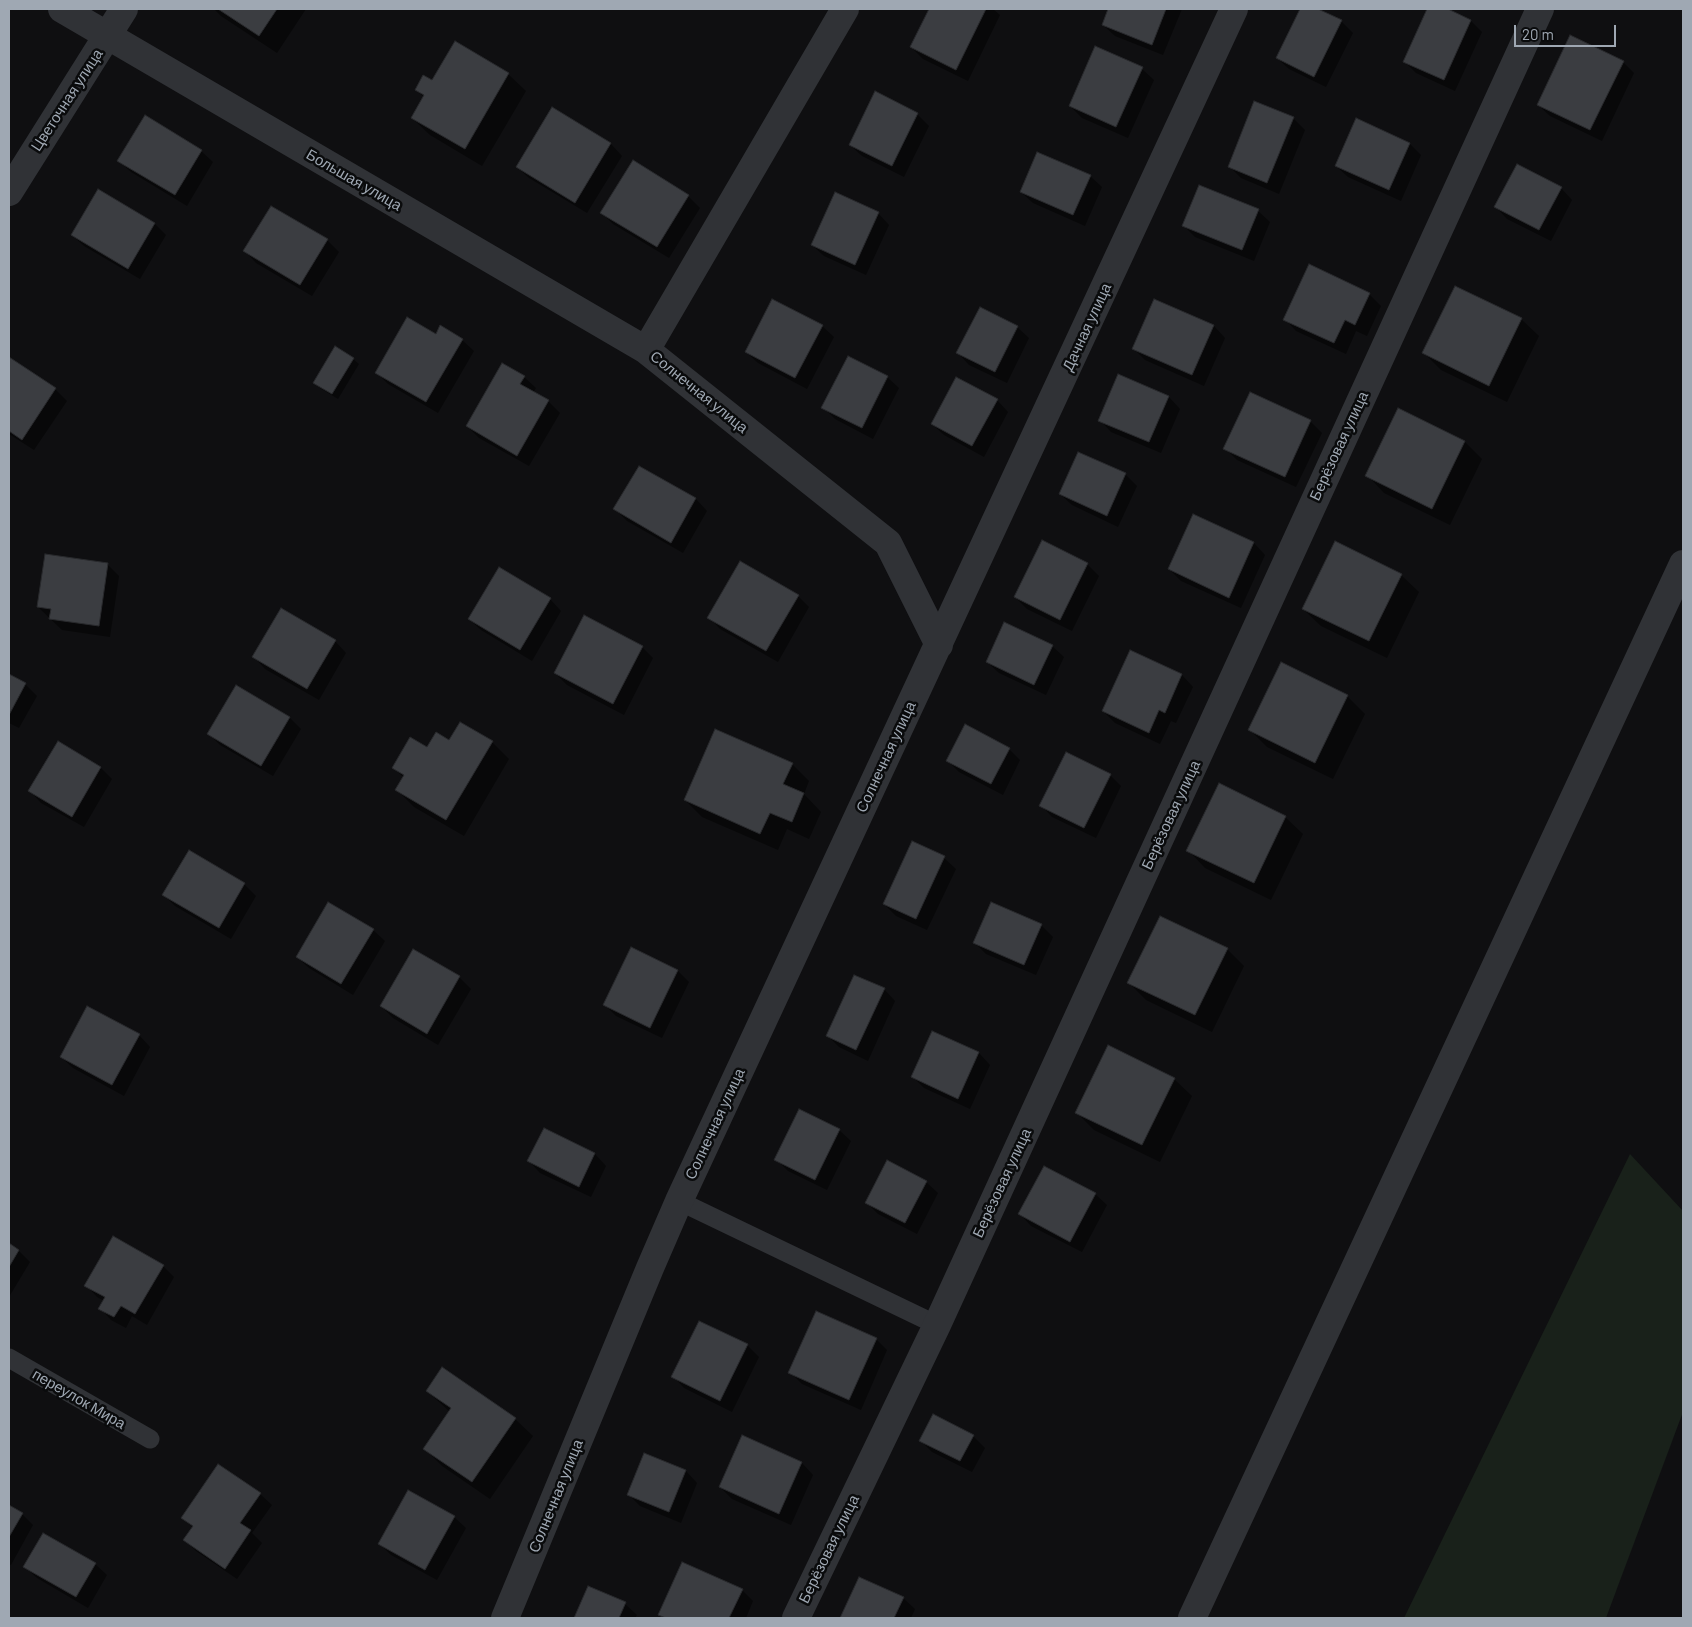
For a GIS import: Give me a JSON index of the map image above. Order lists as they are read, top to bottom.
{
  "streets": {
    "street": [
      "Цветочная улица",
      "Большая улица",
      "Дачная улица",
      "Солнечная улица",
      "Берёзовая улица"
    ],
    "lane": ["переулок Мира"]
  },
  "crossings": [
    ["Цветочная улица", "Большая улица"],
    ["Большая улица", "Солнечная улица"],
    ["Дачная улица", "Солнечная улица"]
  ],
  "scale_bar": "20 m"
}
